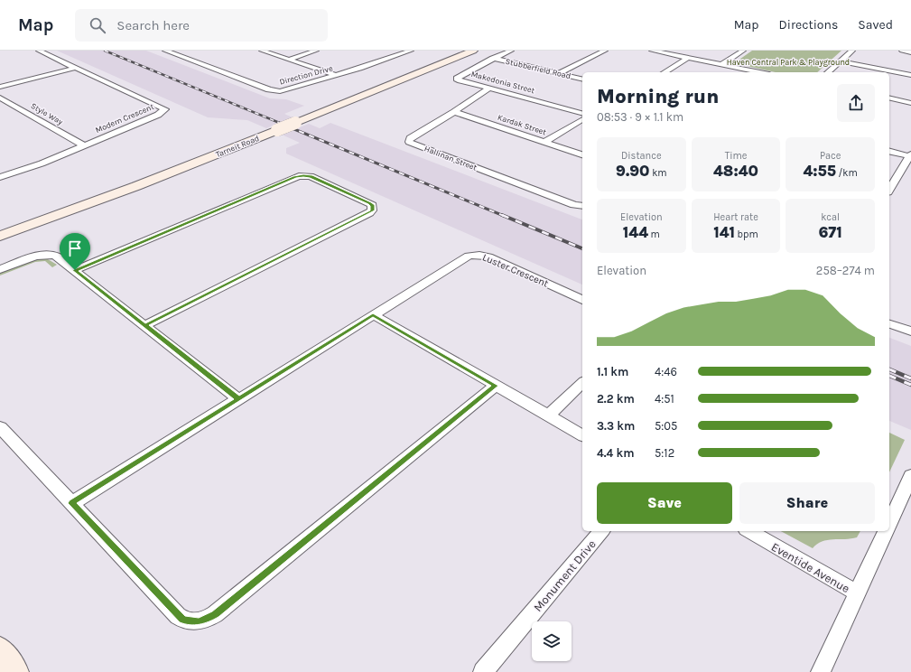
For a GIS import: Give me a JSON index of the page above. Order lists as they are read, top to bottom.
{
  "streets": {
    "street": [
      "Stubberfield Road",
      "Direction Drive",
      "Makedonia Street",
      "Style Way",
      "Modern Crescent",
      "Kardak Street",
      "Tarneit Road",
      "Hallinan Street",
      "Luster Crescent",
      "Eventide Avenue",
      "Monument Drive"
    ]
  },
  "crossings": [
    ["Stubberfield Road", "Makedonia Street"],
    ["Makedonia Street", "Hallinan Street"],
    ["Style Way", "Modern Crescent"],
    ["Kardak Street", "Hallinan Street"]
  ],
  "parks": ["Haven Central Park & Playground"],
  "page": {
    "header": "Map",
    "search": "Search here",
    "nav": ["Map", "Directions", "Saved"],
    "heading": ["Morning run", "08:53 · 9 × 1.1 km"],
    "stats": [
      ["Distance", "9.90 km"],
      ["Time", "48:40"],
      ["Pace", "4:55 /km"],
      ["Elevation", "144 m"],
      ["Heart rate", "141 bpm"],
      ["kcal", "671"]
    ],
    "chart": ["Elevation", "258–274 m"],
    "list": [
      {
        "name": "1.1 km",
        "note": "4:46"
      },
      {
        "name": "2.2 km",
        "note": "4:51"
      },
      {
        "name": "3.3 km",
        "note": "5:05"
      },
      {
        "name": "4.4 km",
        "note": "5:12"
      }
    ],
    "buttons": ["Save", "Share"]
  }
}
